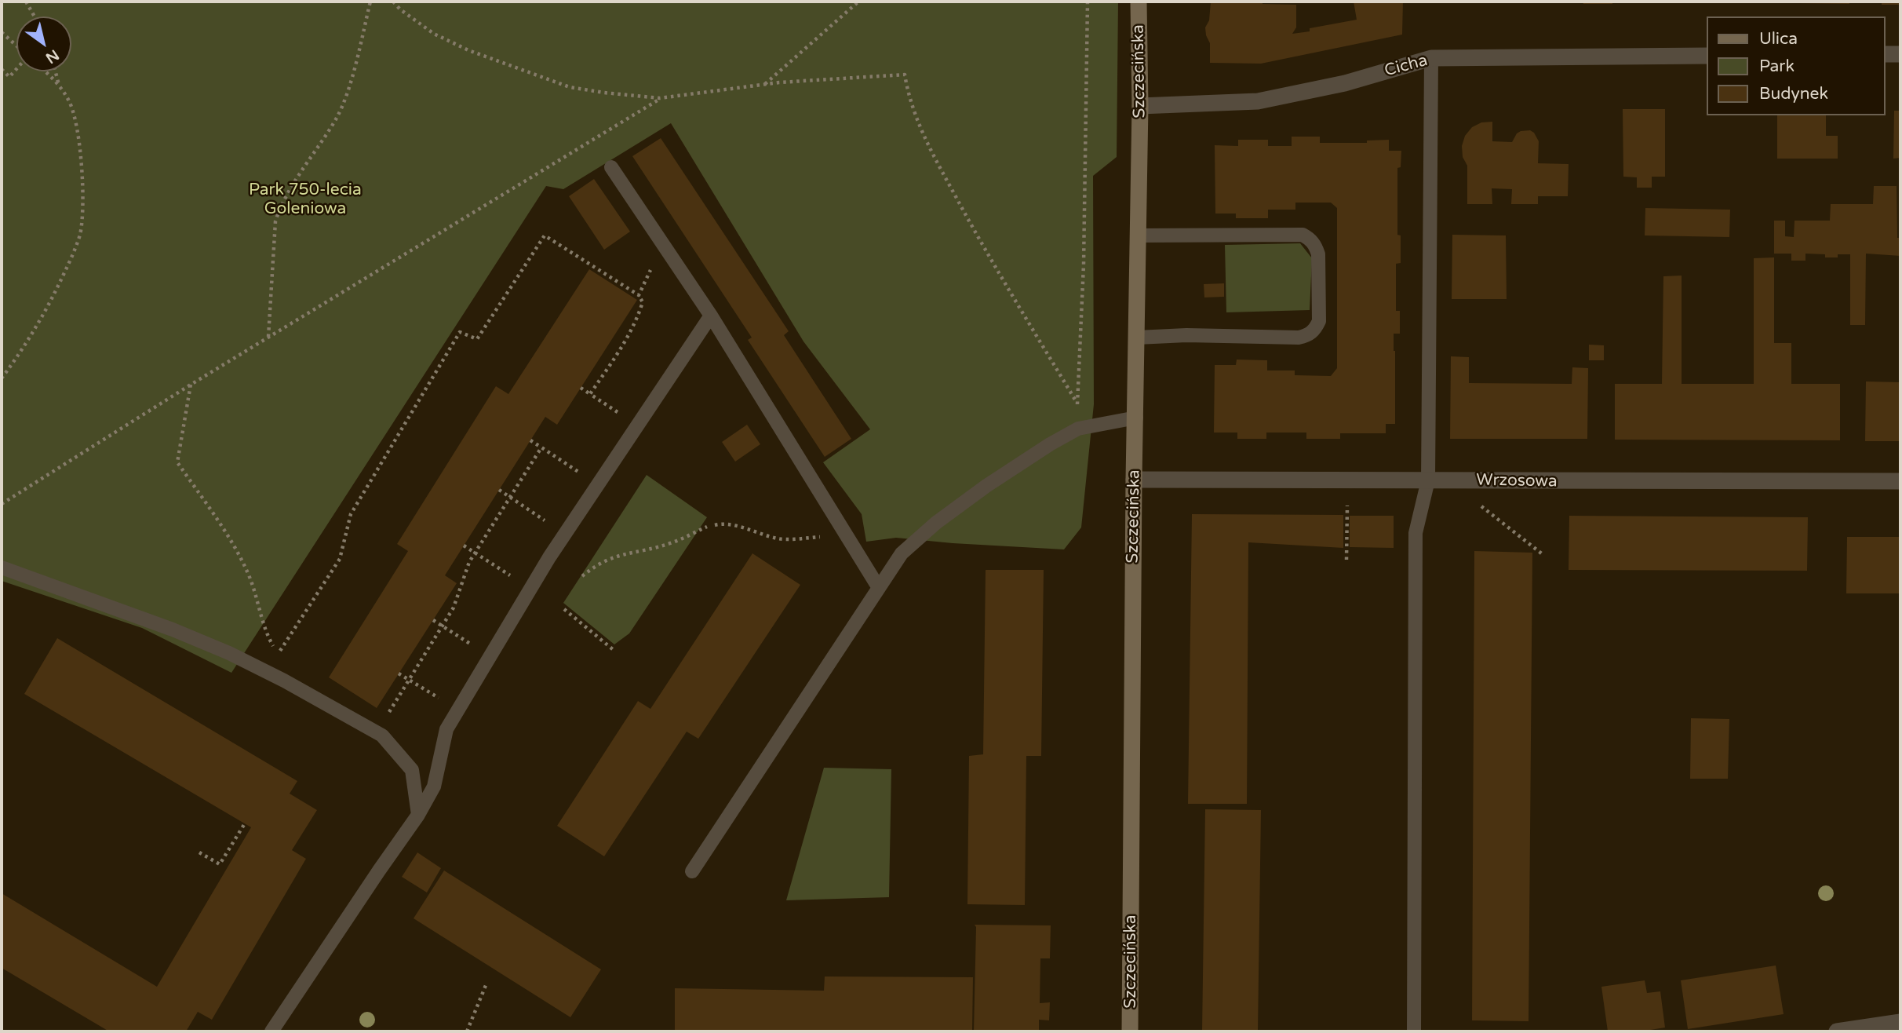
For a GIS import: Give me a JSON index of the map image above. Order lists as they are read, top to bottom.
{
  "streets": {
    "street": ["Cicha", "Szczecińska", "Wrzosowa"]
  },
  "crossings": [
    ["Cicha", "Szczecińska"],
    ["Szczecińska", "Wrzosowa"]
  ],
  "parks": ["Park 750-lecia Goleniowa"],
  "legend": ["Ulica", "Park", "Budynek"],
  "north": "bottom right"
}
